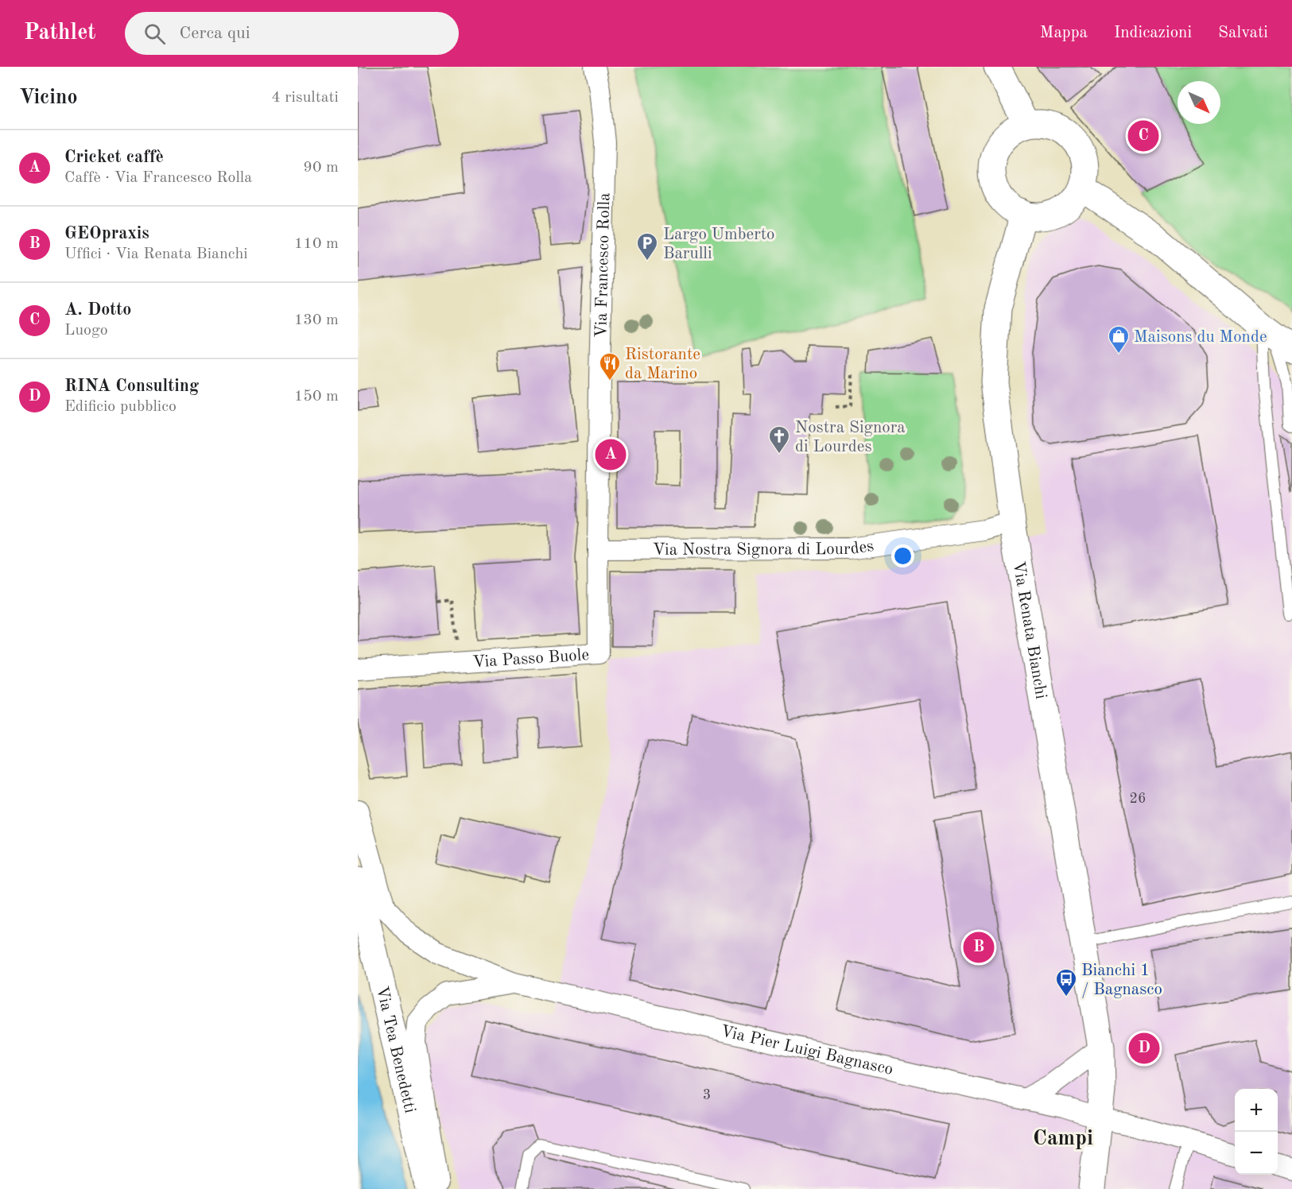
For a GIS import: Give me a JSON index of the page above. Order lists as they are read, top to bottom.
{
  "streets": {
    "street": [
      "Via Francesco Rolla",
      "Via Nostra Signora di Lourdes",
      "Via Renata Bianchi",
      "Via Passo Buole",
      "Via Tea Benedetti",
      "Via Pier Luigi Bagnasco"
    ]
  },
  "crossings": [
    ["Via Francesco Rolla", "Via Nostra Signora di Lourdes"],
    ["Via Francesco Rolla", "Via Passo Buole"],
    ["Via Nostra Signora di Lourdes", "Via Renata Bianchi"],
    ["Via Nostra Signora di Lourdes", "Via Passo Buole"],
    ["Via Renata Bianchi", "Via Pier Luigi Bagnasco"]
  ],
  "districts": ["Campi"],
  "places": {
    "parking": ["Largo Umberto Barulli"],
    "shop": ["Maisons du Monde"],
    "restaurant": ["Ristorante da Marino"],
    "church": ["Nostra Signora di Lourdes"],
    "bus stop": ["Bianchi 1 / Bagnasco"]
  },
  "house_numbers": ["26", "3"],
  "north": "bottom right",
  "page": {
    "header": "Pathlet",
    "search": "Cerca qui",
    "nav": ["Mappa", "Indicazioni", "Salvati"],
    "heading": ["Vicino", "4 risultati"],
    "pins": [
      "C",
      "A",
      "B",
      "D"
    ],
    "list": [
      {
        "mark": "A",
        "name": "Cricket caffè",
        "note": "Caffè · Via Francesco Rolla",
        "value": "90 m"
      },
      {
        "mark": "B",
        "name": "GEOpraxis",
        "note": "Uffici · Via Renata Bianchi",
        "value": "110 m"
      },
      {
        "mark": "C",
        "name": "A. Dotto",
        "note": "Luogo",
        "value": "130 m"
      },
      {
        "mark": "D",
        "name": "RINA Consulting",
        "note": "Edificio pubblico",
        "value": "150 m"
      }
    ],
    "map_buttons": ["+", "−"]
  }
}
